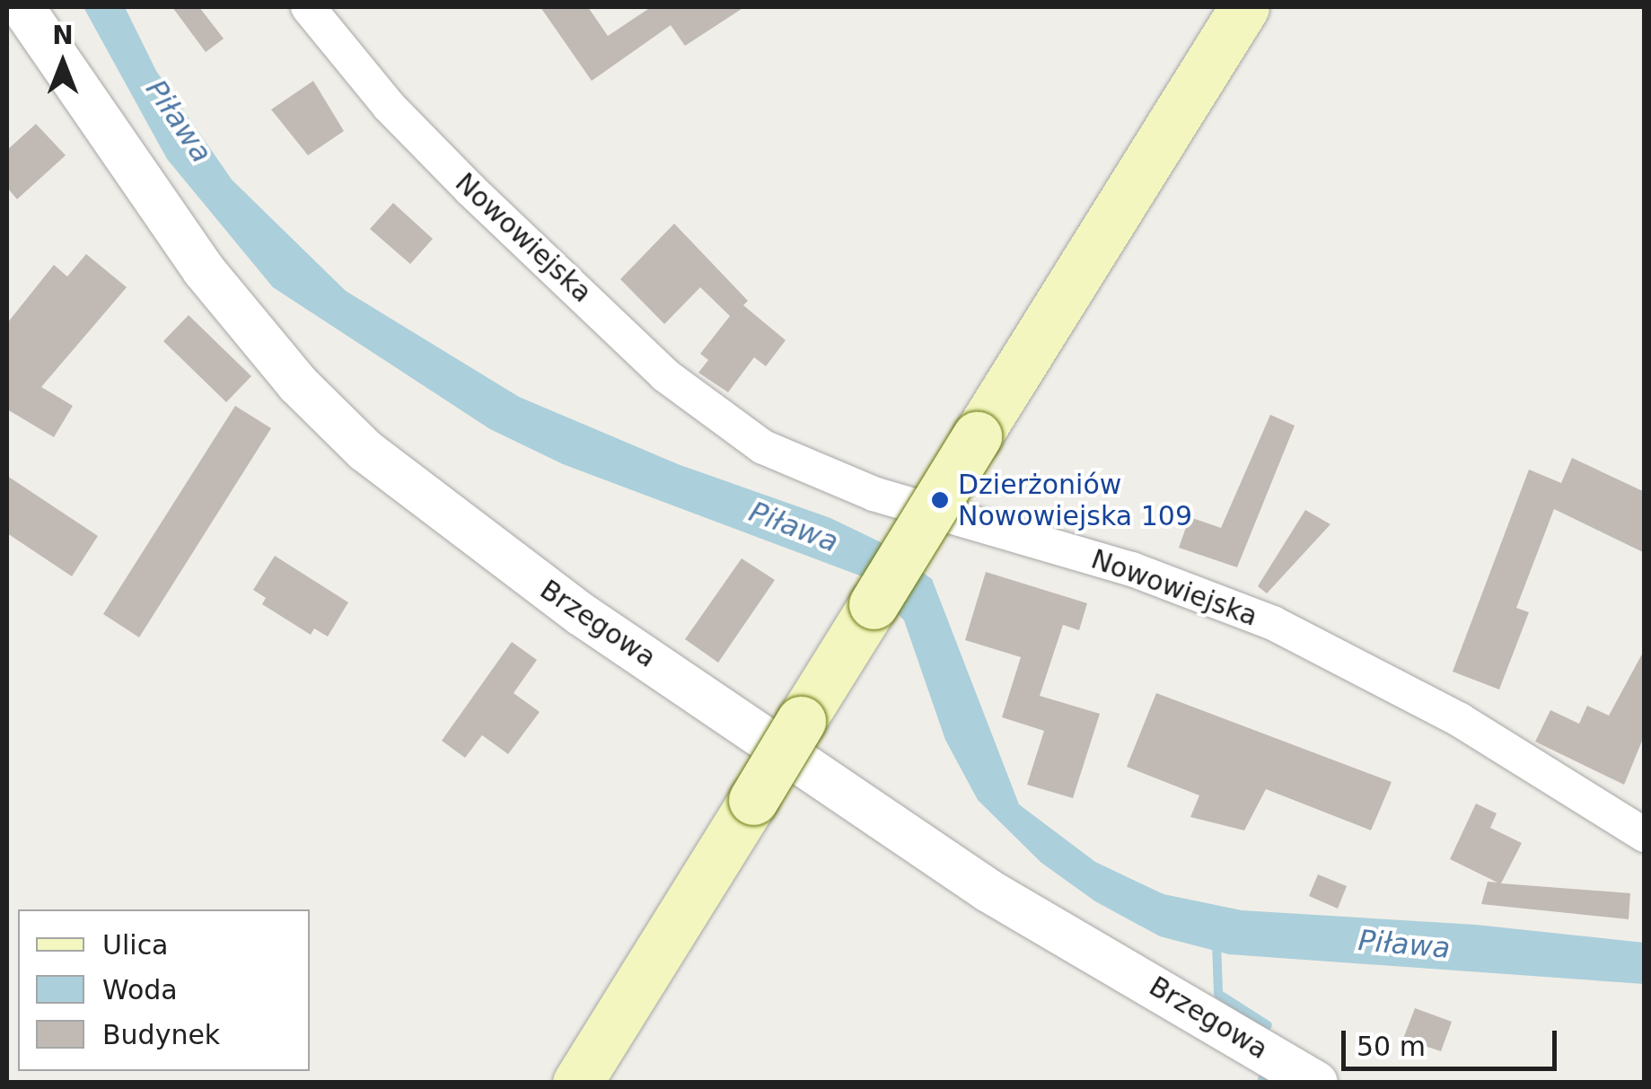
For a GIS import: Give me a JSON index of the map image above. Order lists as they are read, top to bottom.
{
  "streets": {
    "street": ["Nowowiejska", "Brzegowa"]
  },
  "water": ["Piława"],
  "places": ["Dzierżoniów Nowowiejska 109"],
  "legend": ["Ulica", "Woda", "Budynek"],
  "scale_bar": "50 m",
  "north": "top"
}
